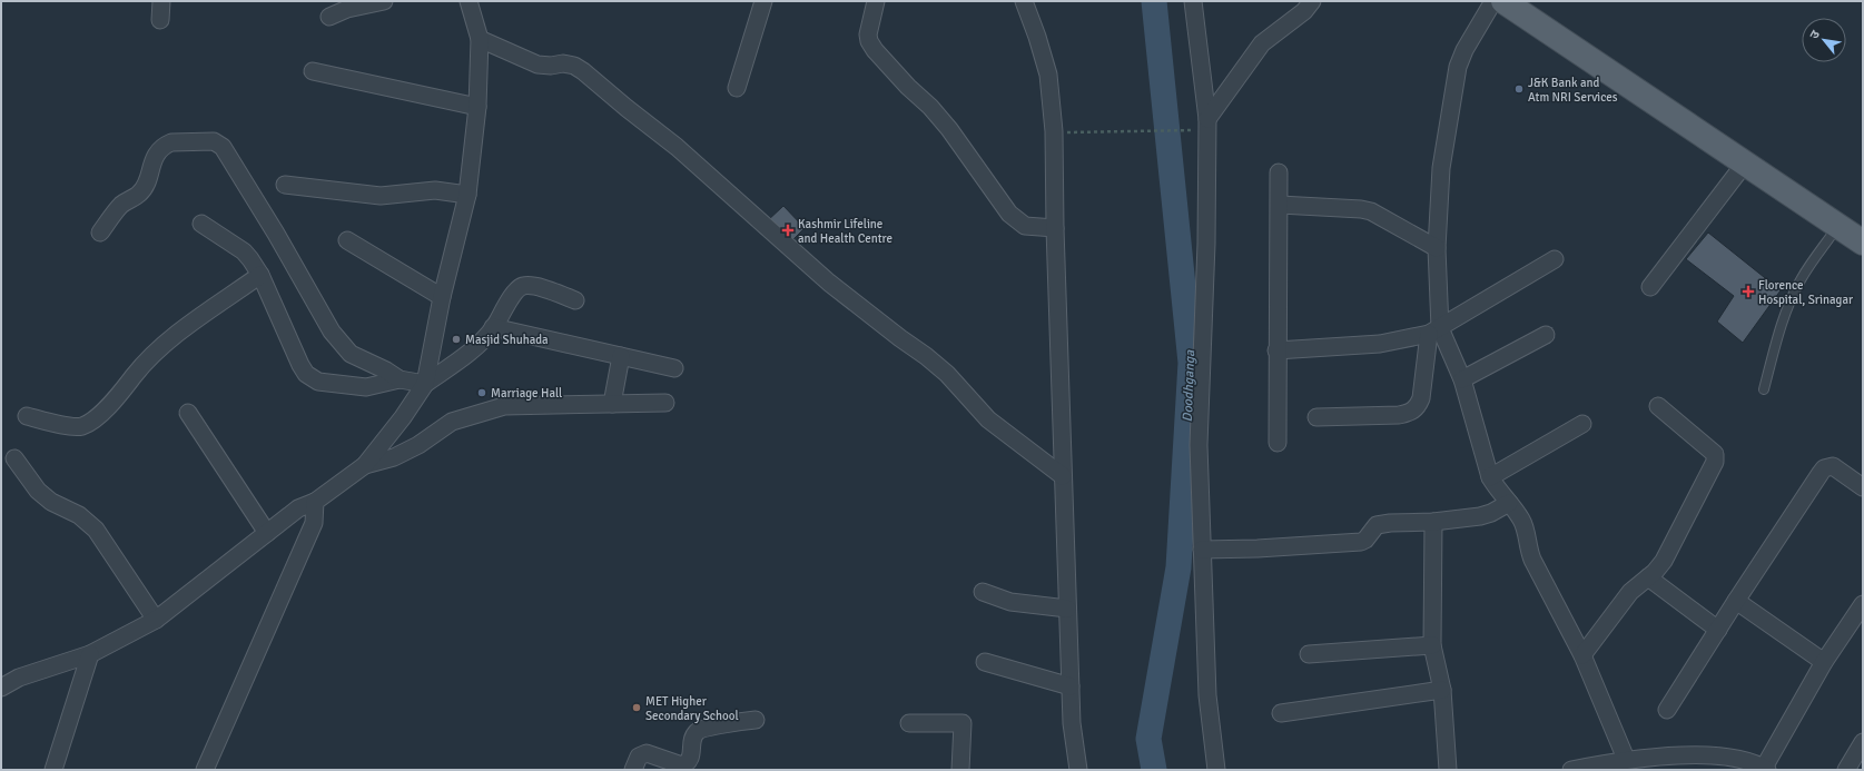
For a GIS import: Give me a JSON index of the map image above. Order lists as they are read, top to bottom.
{
  "water": ["Doodhganga"],
  "places": {
    "other": [
      "J&K Bank and Atm NRI Services",
      "Masjid Shuhada",
      "Marriage Hall",
      "MET Higher Secondary School"
    ],
    "health": ["Kashmir Lifeline and Health Centre", "Florence Hospital, Srinagar"]
  },
  "north": "top left"
}
